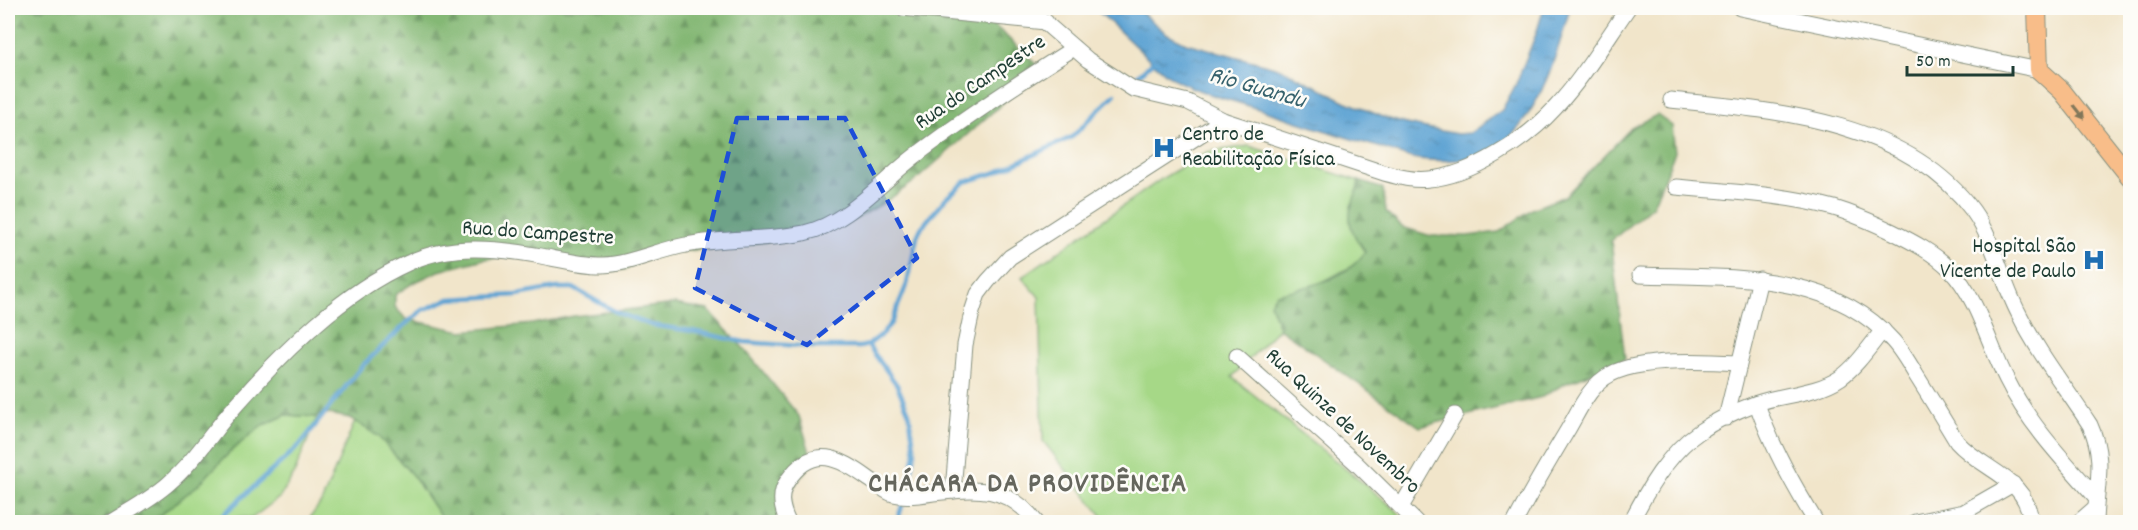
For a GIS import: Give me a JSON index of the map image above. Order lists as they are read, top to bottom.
{
  "streets": {
    "street": ["Rua do Campestre", "Rua Quinze de Novembro"]
  },
  "districts": ["CHÁCARA DA PROVIDÊNCIA"],
  "water": ["Rio Guandu"],
  "places": {
    "hospital": ["Centro de Reabilitação Física", "Hospital São Vicente de Paulo"]
  },
  "scale_bar": "50 m"
}
